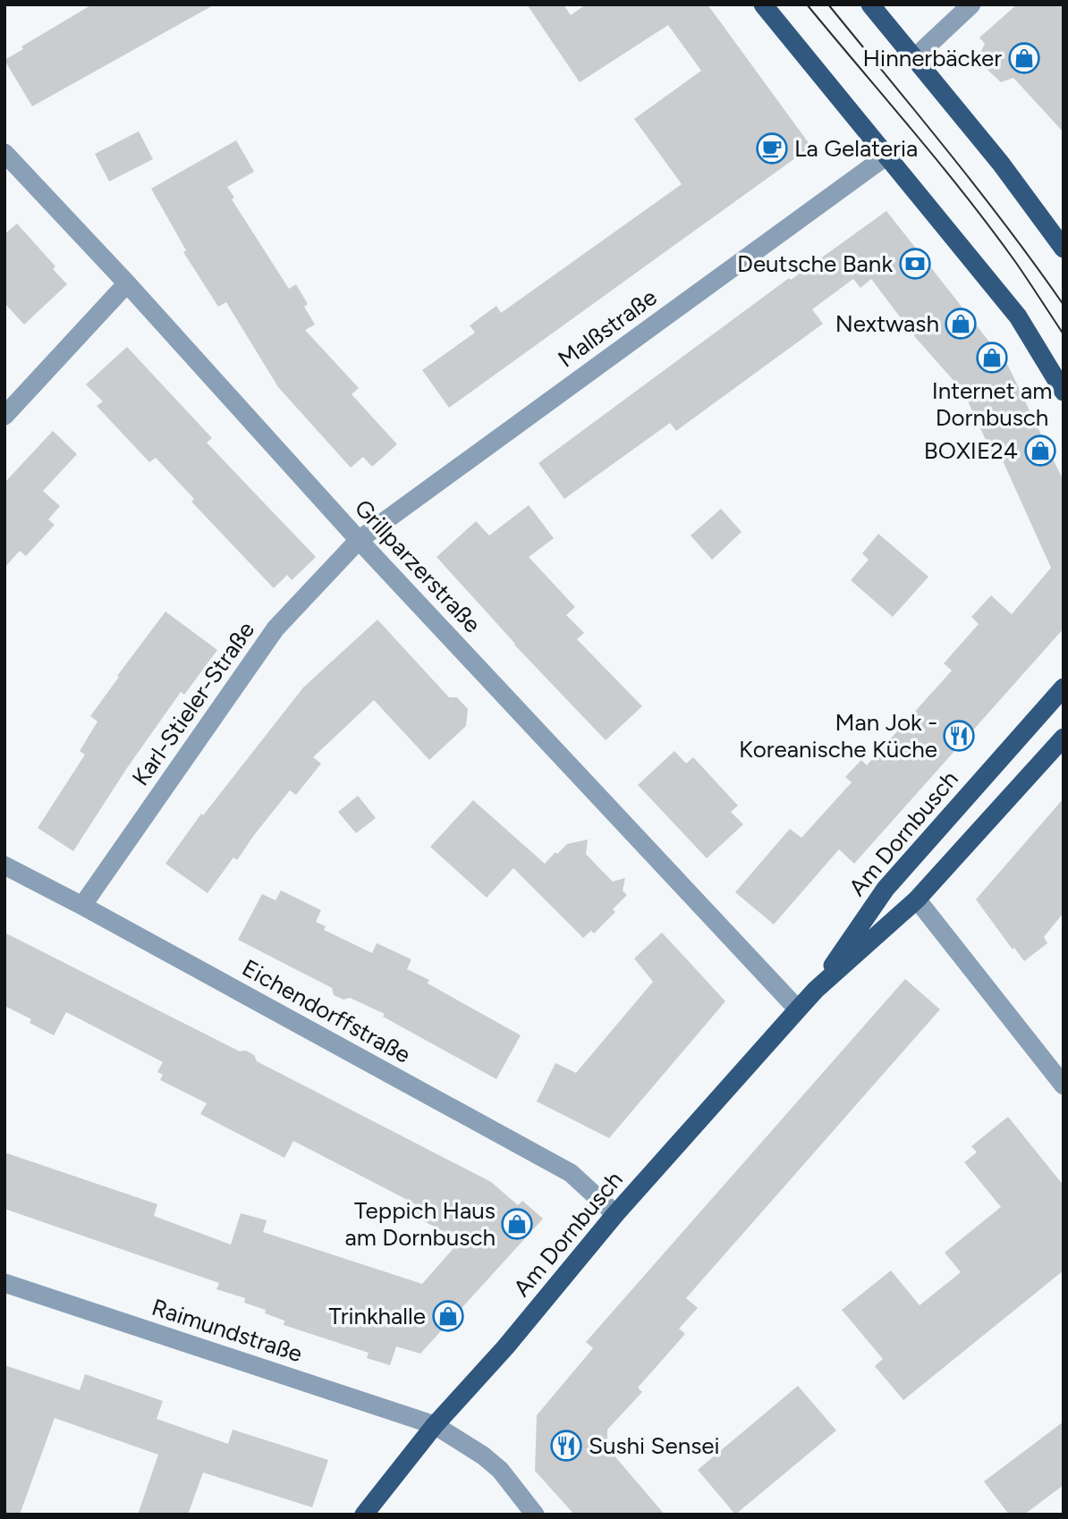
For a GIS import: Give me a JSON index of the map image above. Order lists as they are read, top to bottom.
{
  "streets": {
    "main road": ["Am Dornbusch"],
    "street": [
      "Malßstraße",
      "Grillparzerstraße",
      "Karl-Stieler-Straße",
      "Eichendorffstraße",
      "Raimundstraße"
    ]
  },
  "crossings": [
    ["Malßstraße", "Grillparzerstraße"],
    ["Malßstraße", "Karl-Stieler-Straße"],
    ["Grillparzerstraße", "Karl-Stieler-Straße"],
    ["Grillparzerstraße", "Am Dornbusch"],
    ["Karl-Stieler-Straße", "Eichendorffstraße"],
    ["Am Dornbusch", "Eichendorffstraße"],
    ["Am Dornbusch", "Raimundstraße"]
  ],
  "places": {
    "shop": [
      "Hinnerbäcker",
      "Nextwash",
      "Internet am Dornbusch",
      "BOXIE24",
      "Teppich Haus am Dornbusch",
      "Trinkhalle"
    ],
    "cafe": ["La Gelateria"],
    "bank": ["Deutsche Bank"],
    "restaurant": ["Man Jok - Koreanische Küche", "Sushi Sensei"]
  }
}
